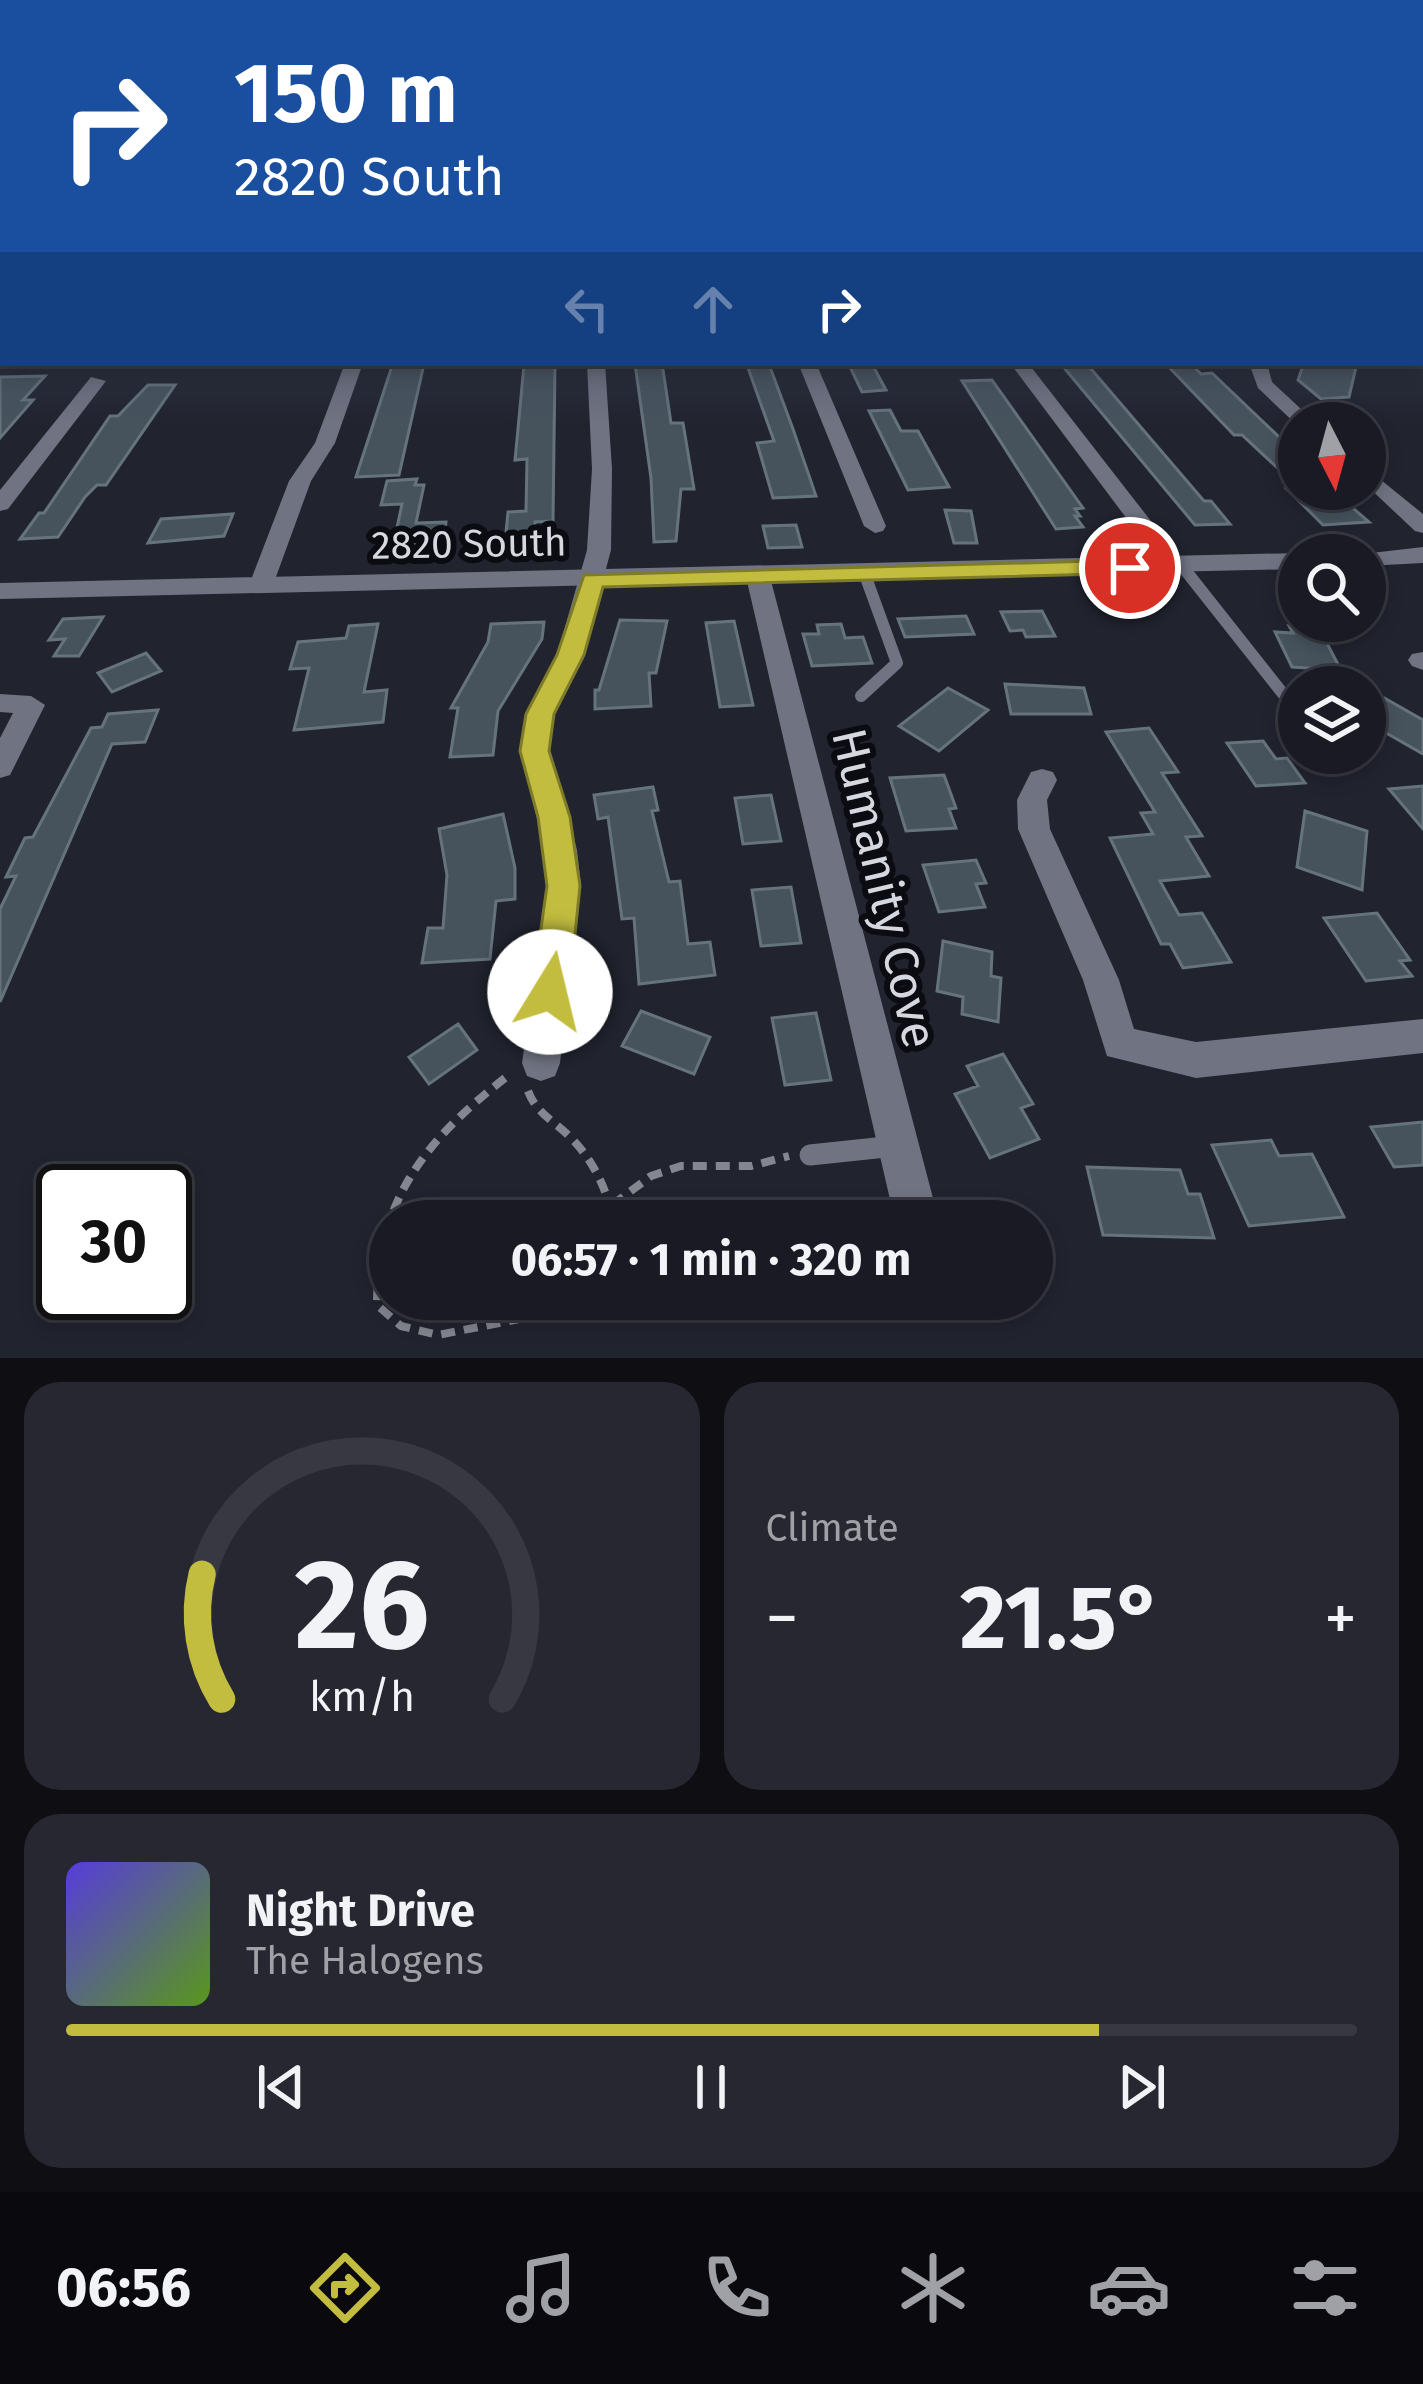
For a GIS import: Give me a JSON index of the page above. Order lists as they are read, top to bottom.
{
  "streets": {
    "street": ["2820 South", "Humanity Cove"]
  },
  "crossings": [
    ["2820 South", "Humanity Cove"]
  ],
  "north": "bottom",
  "page": {
    "turn": ["150 m", "2820 South"],
    "limit": "30",
    "trip": "06:57 · 1 min · 320 m",
    "tile": "Climate",
    "heat": ["−", "21.5°", "+"],
    "song": ["Night Drive", "The Halogens"],
    "tabs": "06:56",
    "gauge": ["26", "km/h"]
  }
}
